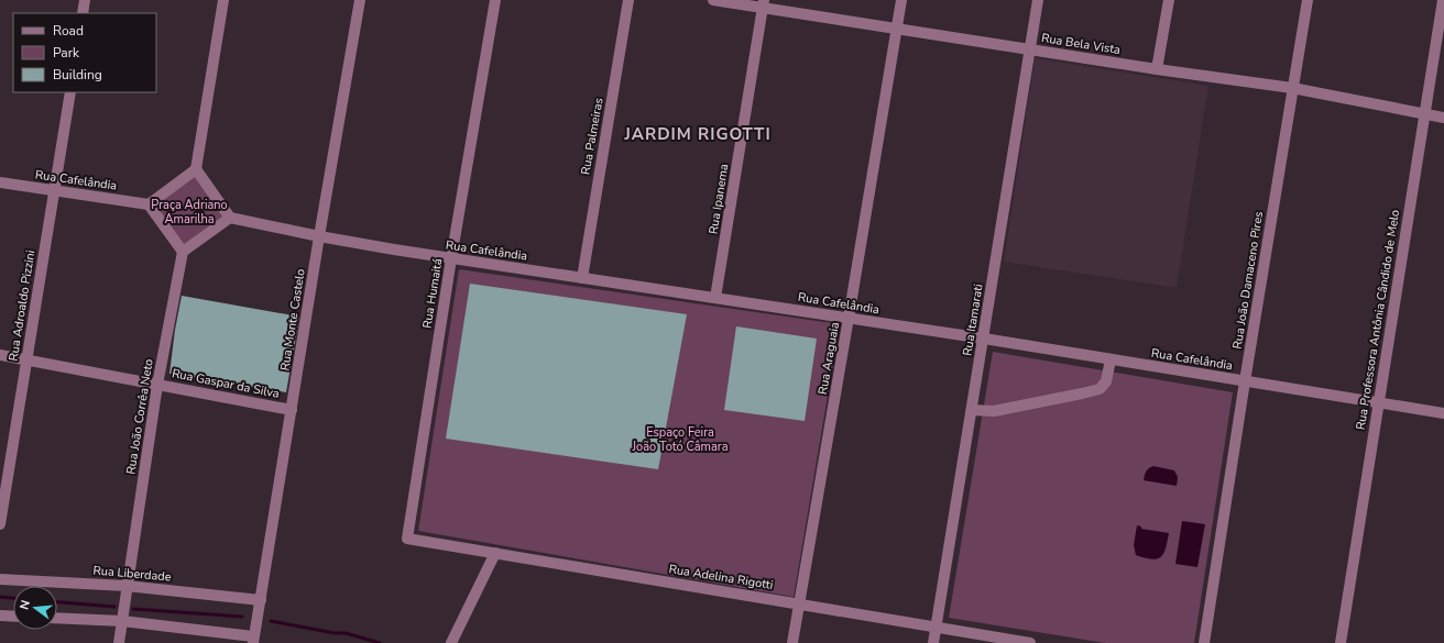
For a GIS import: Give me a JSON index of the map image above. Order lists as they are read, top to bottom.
{
  "streets": {
    "street": [
      "Rua Bela Vista",
      "Rua Palmeiras",
      "Rua Cafelândia",
      "Rua Ipanema",
      "Rua João Damaceno Pires",
      "Rua Humaitá",
      "Rua Adroaldo Pizzini",
      "Rua Monte Castelo",
      "Rua Itamarati",
      "Rua Professora Antônia Cândido de Melo",
      "Rua Araguaia",
      "Rua Gaspar da Silva",
      "Rua João Corrêa Neto",
      "Rua Liberdade",
      "Rua Adelina Rigotti"
    ]
  },
  "crossings": [
    ["Rua Bela Vista", "Rua Ipanema"],
    ["Rua Bela Vista", "Rua João Damaceno Pires"],
    ["Rua Bela Vista", "Rua Itamarati"],
    ["Rua Bela Vista", "Rua Professora Antônia Cândido de Melo"],
    ["Rua Bela Vista", "Rua Araguaia"],
    ["Rua Palmeiras", "Rua Cafelândia"],
    ["Rua Cafelândia", "Rua Ipanema"],
    ["Rua Cafelândia", "Rua João Damaceno Pires"],
    ["Rua Cafelândia", "Rua Humaitá"],
    ["Rua Cafelândia", "Rua Adroaldo Pizzini"],
    ["Rua Cafelândia", "Rua Monte Castelo"],
    ["Rua Cafelândia", "Rua Itamarati"],
    ["Rua Cafelândia", "Rua Professora Antônia Cândido de Melo"],
    ["Rua Cafelândia", "Rua Araguaia"],
    ["Rua Humaitá", "Rua Adelina Rigotti"],
    ["Rua Adroaldo Pizzini", "Rua Gaspar da Silva"],
    ["Rua Monte Castelo", "Rua Gaspar da Silva"],
    ["Rua Monte Castelo", "Rua Liberdade"],
    ["Rua Itamarati", "Rua Adelina Rigotti"],
    ["Rua Araguaia", "Rua Adelina Rigotti"],
    ["Rua Gaspar da Silva", "Rua João Corrêa Neto"],
    ["Rua João Corrêa Neto", "Rua Liberdade"]
  ],
  "districts": ["JARDIM RIGOTTI"],
  "parks": ["Praça Adriano Amarilha", "Espaço Feira João Totó Câmara"],
  "legend": ["Road", "Park", "Building"],
  "north": "left"
}
